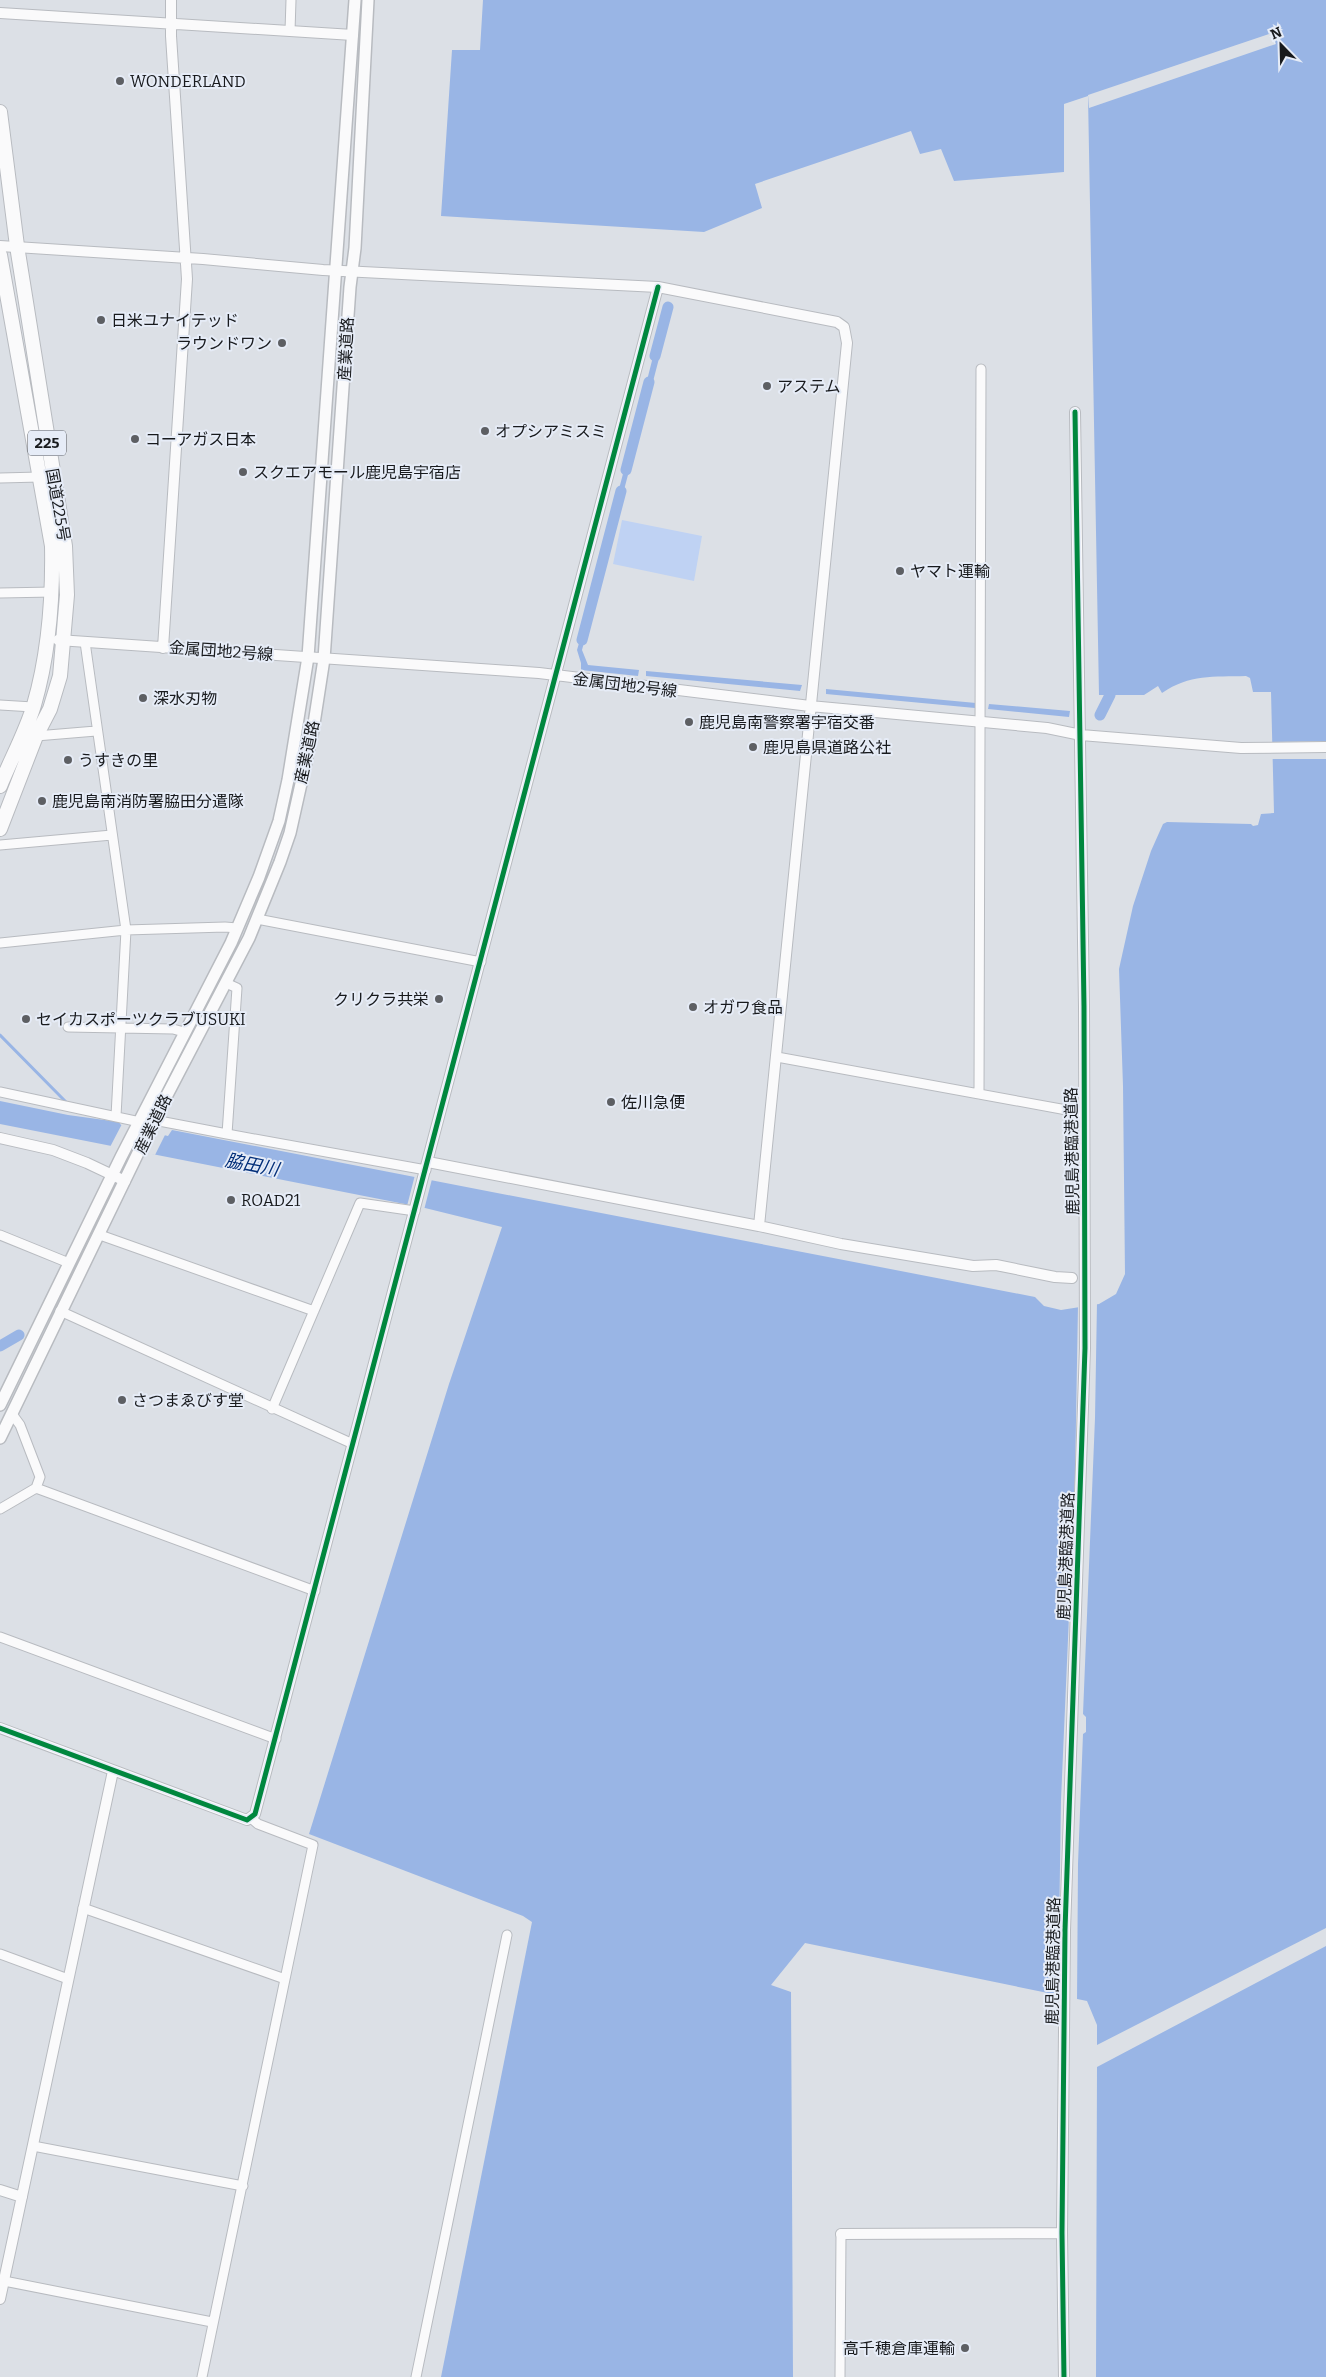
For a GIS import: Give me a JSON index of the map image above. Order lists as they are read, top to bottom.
{
  "streets": {
    "highway": ["225", "国道225号"],
    "main road": ["産業道路"],
    "street": ["金属団地2号線", "鹿児島港臨港道路"]
  },
  "crossings": [
    ["産業道路", "金属団地2号線"],
    ["国道225号", "金属団地2号線"],
    ["金属団地2号線", "鹿児島港臨港道路"]
  ],
  "water": ["脇田川"],
  "places": [
    "WONDERLAND",
    "日米ユナイテッド",
    "ラウンドワン",
    "アステム",
    "オプシアミスミ",
    "コーアガス日本",
    "スクエアモール鹿児島宇宿店",
    "ヤマト運輸",
    "深水刃物",
    "鹿児島南警察署宇宿交番",
    "鹿児島県道路公社",
    "うすきの里",
    "鹿児島南消防署脇田分遣隊",
    "クリクラ共栄",
    "オガワ食品",
    "セイカスポーツクラブUSUKI",
    "佐川急便",
    "ROAD21",
    "さつまゑびす堂",
    "高千穂倉庫運輸"
  ],
  "north": "top left"
}
